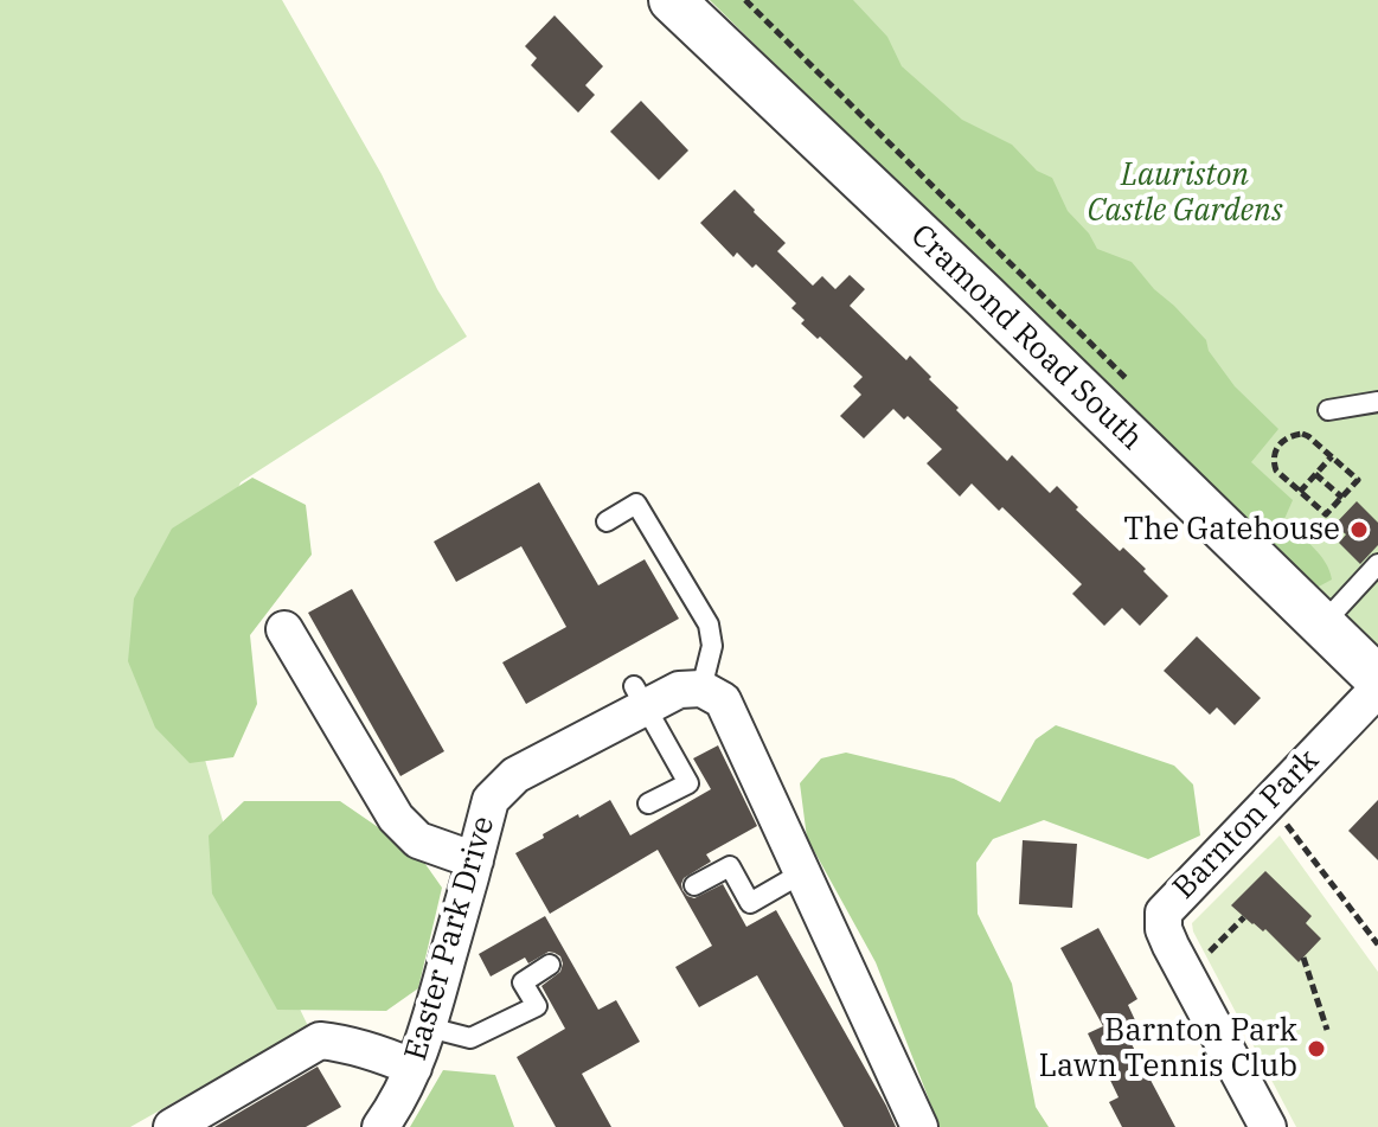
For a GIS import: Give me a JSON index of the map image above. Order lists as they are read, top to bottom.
{
  "streets": {
    "street": ["Cramond Road South", "Barnton Park", "Easter Park Drive"]
  },
  "parks": ["Lauriston Castle Gardens"],
  "places": ["The Gatehouse", "Barnton Park Lawn Tennis Club"]
}
